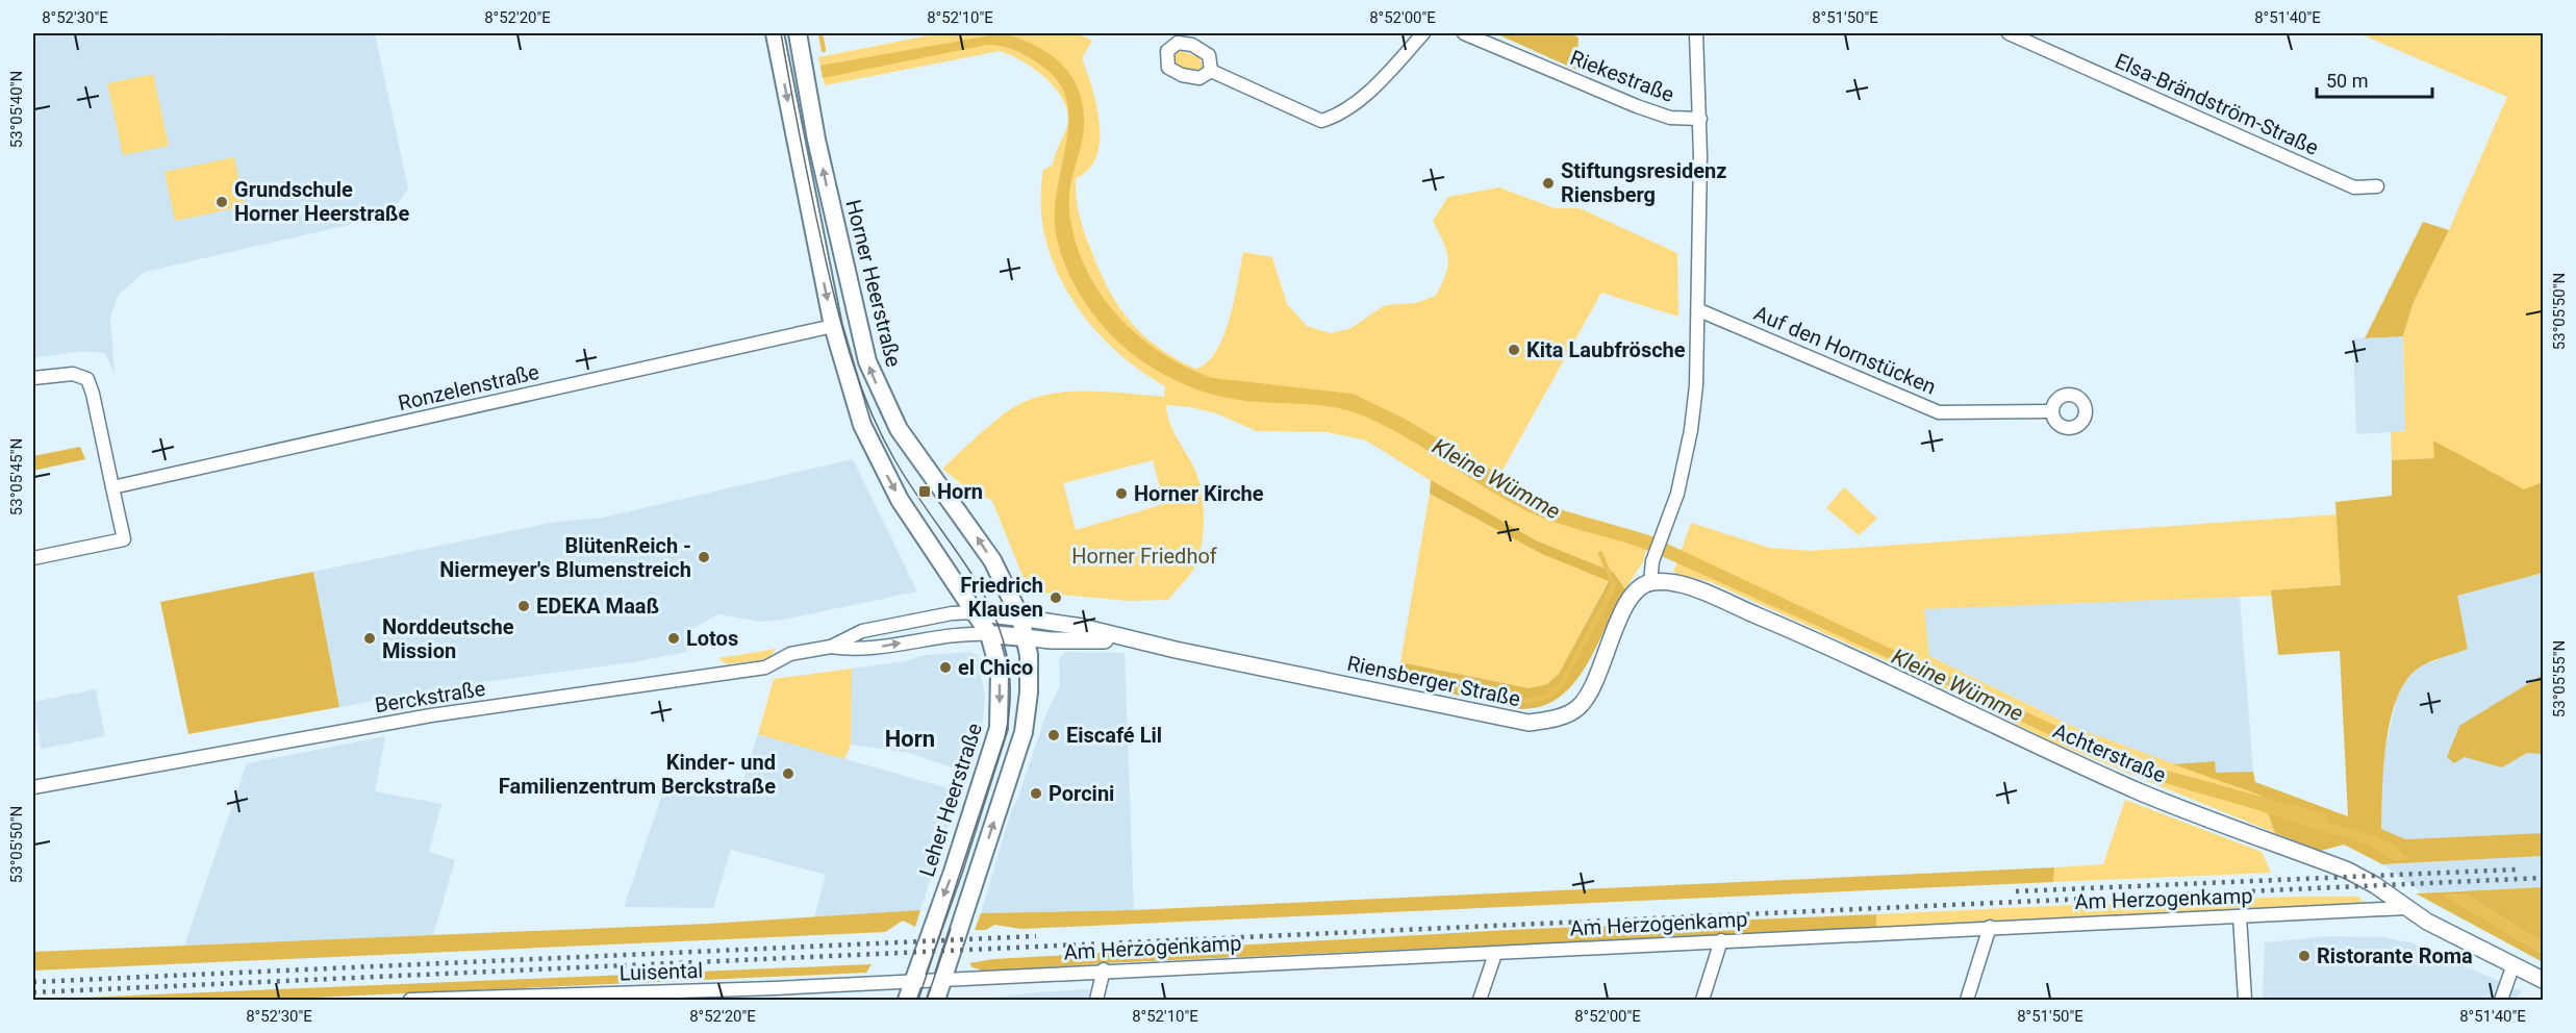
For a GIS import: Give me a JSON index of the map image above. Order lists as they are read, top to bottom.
{
  "streets": {
    "main road": ["Horner Heerstraße", "Leher Heerstraße"],
    "street": [
      "Riekestraße",
      "Elsa-Brändström-Straße",
      "Auf den Hornstücken",
      "Ronzelenstraße",
      "Riensberger Straße",
      "Berckstraße",
      "Achterstraße",
      "Am Herzogenkamp",
      "Luisental"
    ]
  },
  "crossings": [
    ["Horner Heerstraße", "Riensberger Straße"],
    ["Riensberger Straße", "Achterstraße"],
    ["Berckstraße", "Leher Heerstraße"],
    ["Achterstraße", "Am Herzogenkamp"],
    ["Leher Heerstraße", "Am Herzogenkamp"],
    ["Leher Heerstraße", "Luisental"],
    ["Am Herzogenkamp", "Luisental"]
  ],
  "districts": ["Horn"],
  "water": ["Kleine Wümme"],
  "parks": ["Horner Friedhof"],
  "places": {
    "other": [
      "Stiftungsresidenz Riensberg",
      "Grundschule Horner Heerstraße",
      "Kita Laubfrösche",
      "Horner Kirche",
      "BlütenReich - Niermeyer's Blumenstreich",
      "Friedrich Klausen",
      "EDEKA Maaß",
      "Norddeutsche Mission",
      "Lotos",
      "el Chico",
      "Eiscafé Lil",
      "Kinder- und Familienzentrum Berckstraße",
      "Porcini",
      "Ristorante Roma"
    ],
    "transit": ["Horn"]
  },
  "scale_bar": "50 m",
  "coordinates": [
    "8°52'30\"E",
    "8°52'20\"E",
    "8°52'10\"E",
    "8°52'00\"E",
    "8°51'50\"E",
    "8°51'40\"E",
    "53°05'40\"N",
    "53°05'50\"N",
    "53°05'45\"N",
    "53°05'55\"N"
  ]
}
